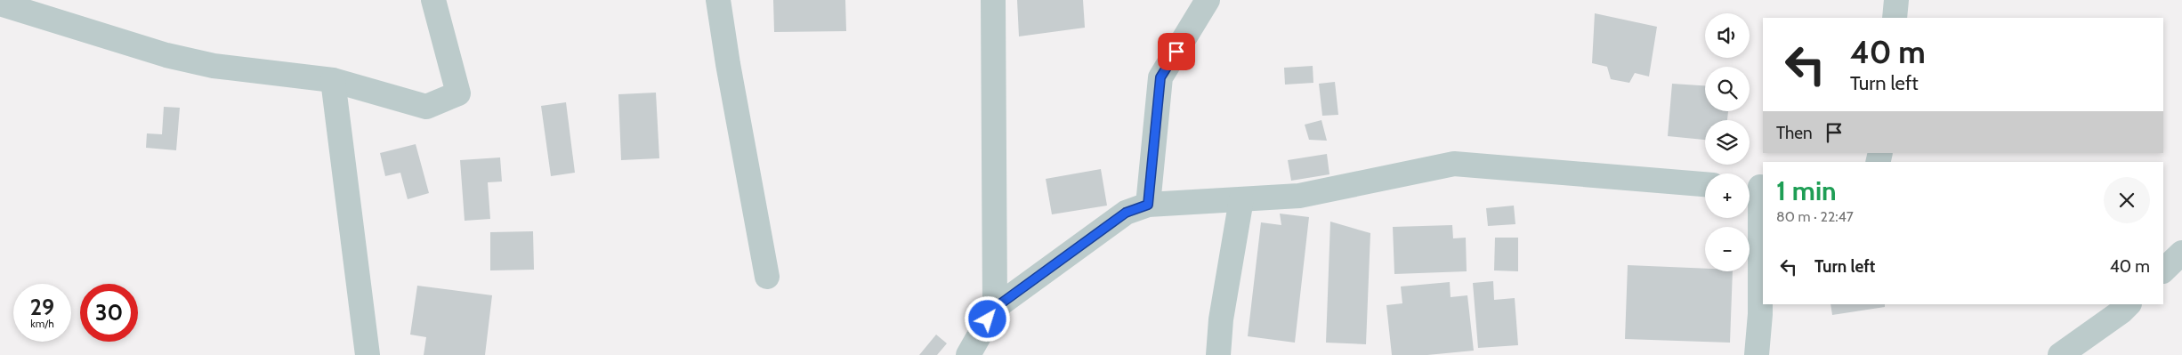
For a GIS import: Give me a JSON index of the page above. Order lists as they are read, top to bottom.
{
  "page": {
    "map_buttons": ["+", "−"],
    "turn": ["40 m", "Turn left"],
    "then": "Then",
    "heading": ["1 min", "80 m · 22:47"],
    "list": [
      {
        "name": "Turn left",
        "value": "40 m"
      }
    ],
    "speed": "29 km/h",
    "limit": "30"
  }
}
